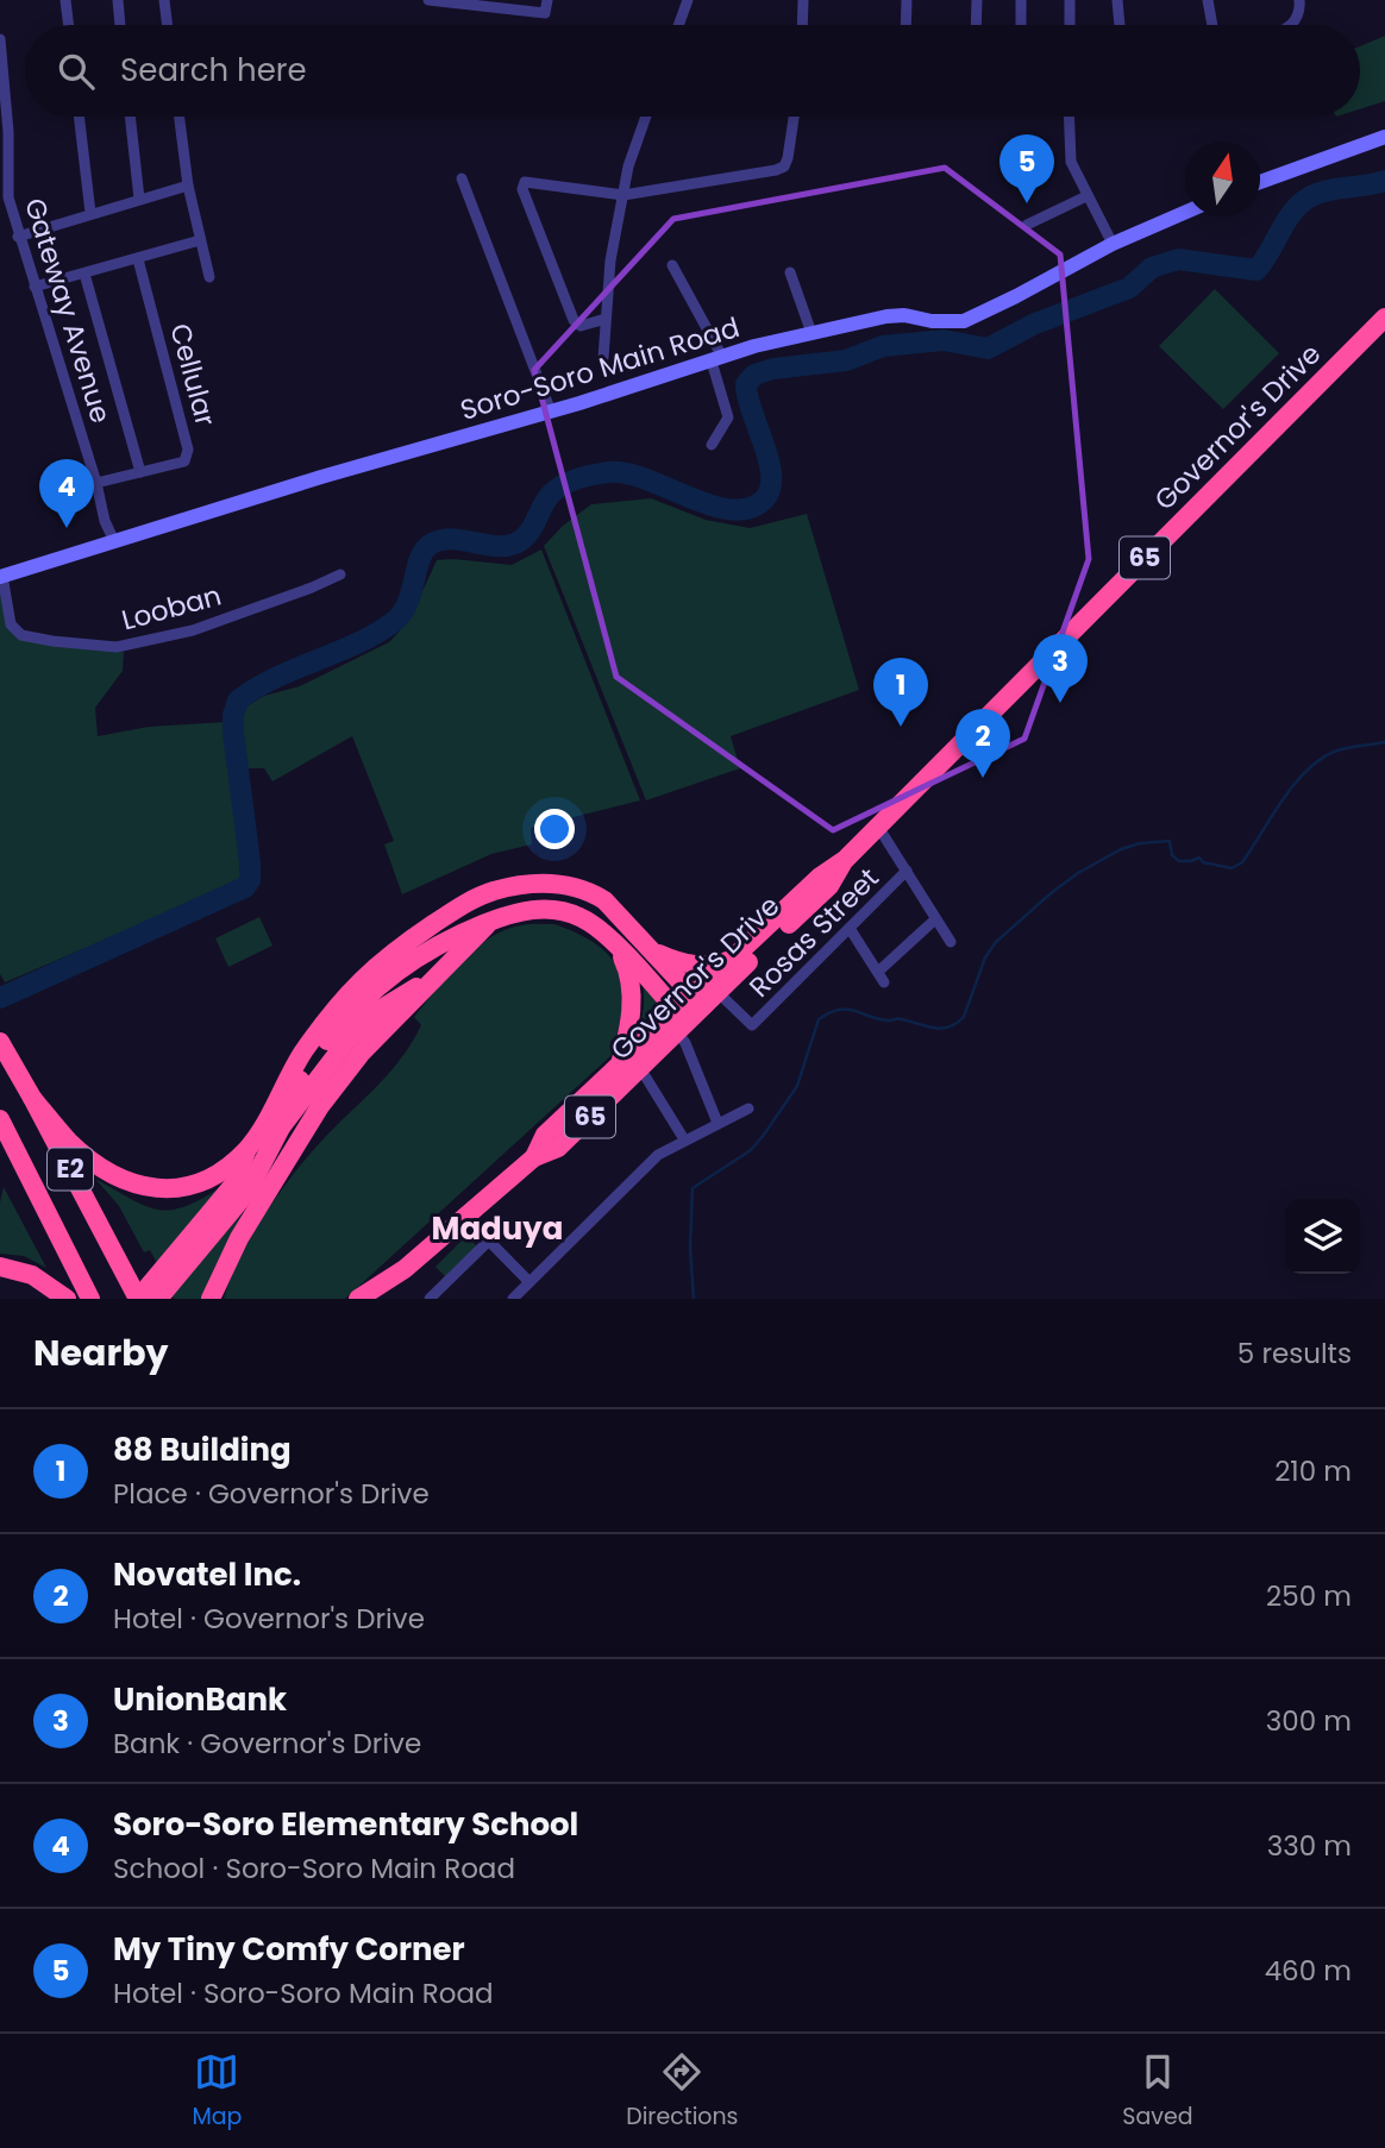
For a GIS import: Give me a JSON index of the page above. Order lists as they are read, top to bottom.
{
  "streets": {
    "highway": ["Governor's Drive", "65", "E2"],
    "street": [
      "Gateway Avenue",
      "Soro-Soro Main Road",
      "Cellular",
      "Looban",
      "Rosas Street"
    ]
  },
  "crossings": [
    ["Gateway Avenue", "Soro-Soro Main Road"],
    ["Gateway Avenue", "Cellular"],
    ["Soro-Soro Main Road", "Looban"],
    ["Governor's Drive", "Rosas Street"]
  ],
  "districts": ["Maduya"],
  "north": "top",
  "page": {
    "search": "Search here",
    "pins": [
      "5",
      "4",
      "3",
      "1",
      "2"
    ],
    "heading": ["Nearby", "5 results"],
    "list": [
      {
        "mark": "1",
        "name": "88 Building",
        "note": "Place · Governor's Drive",
        "value": "210 m"
      },
      {
        "mark": "2",
        "name": "Novatel Inc.",
        "note": "Hotel · Governor's Drive",
        "value": "250 m"
      },
      {
        "mark": "3",
        "name": "UnionBank",
        "note": "Bank · Governor's Drive",
        "value": "300 m"
      },
      {
        "mark": "4",
        "name": "Soro-Soro Elementary School",
        "note": "School · Soro-Soro Main Road",
        "value": "330 m"
      },
      {
        "mark": "5",
        "name": "My Tiny Comfy Corner",
        "note": "Hotel · Soro-Soro Main Road",
        "value": "460 m"
      }
    ],
    "nav": ["Map", "Directions", "Saved"]
  }
}
